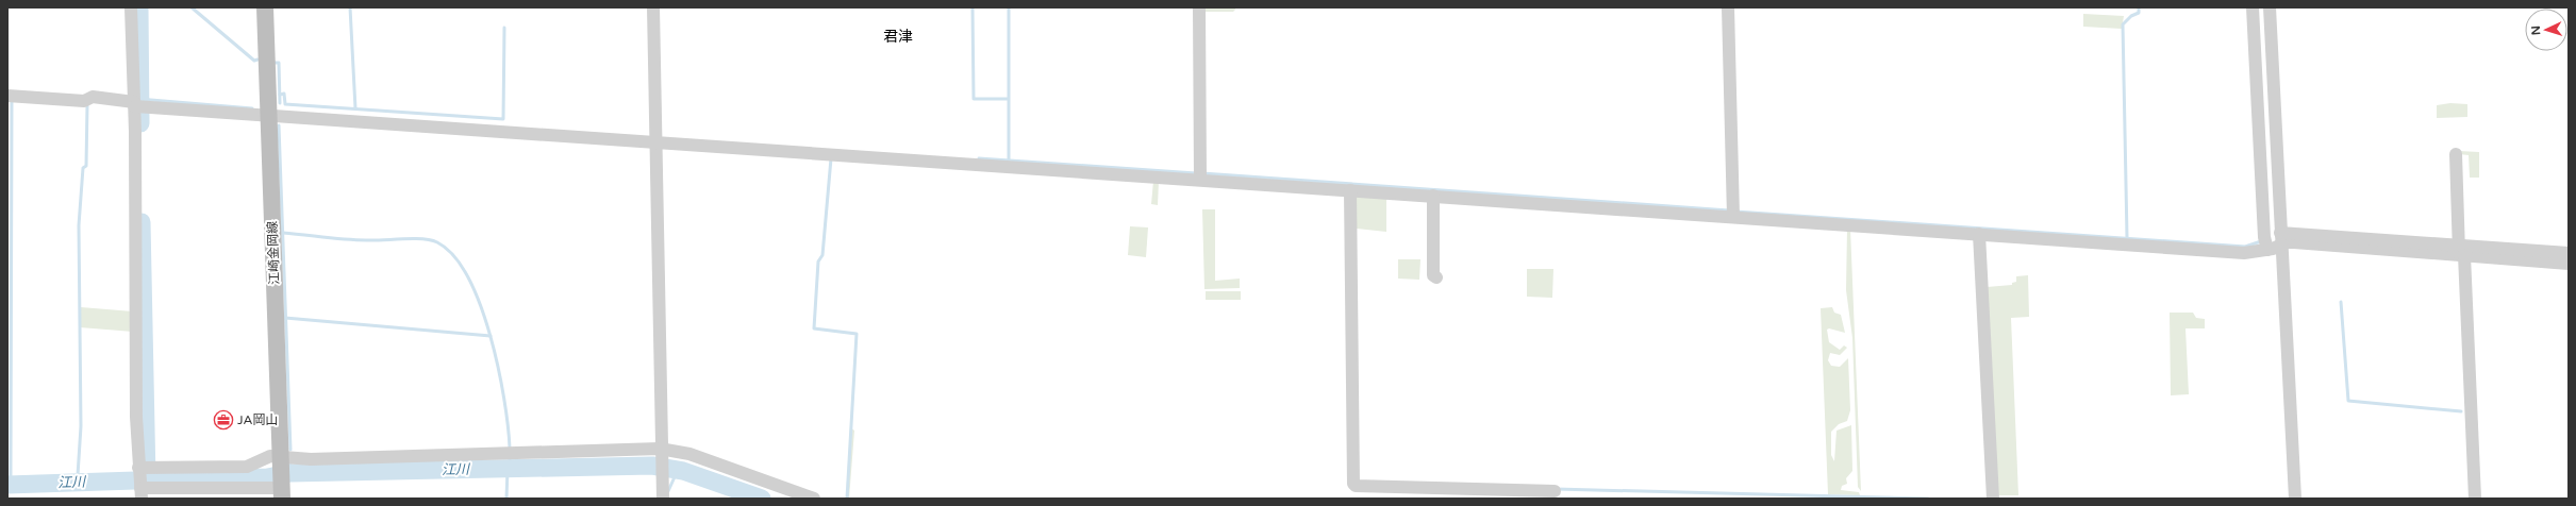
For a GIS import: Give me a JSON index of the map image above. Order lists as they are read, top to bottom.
{
  "streets": {
    "main road": ["江崎金岡線"]
  },
  "districts": ["君津"],
  "water": ["江川"],
  "places": {
    "office": ["JA岡山"]
  },
  "north": "left"
}
